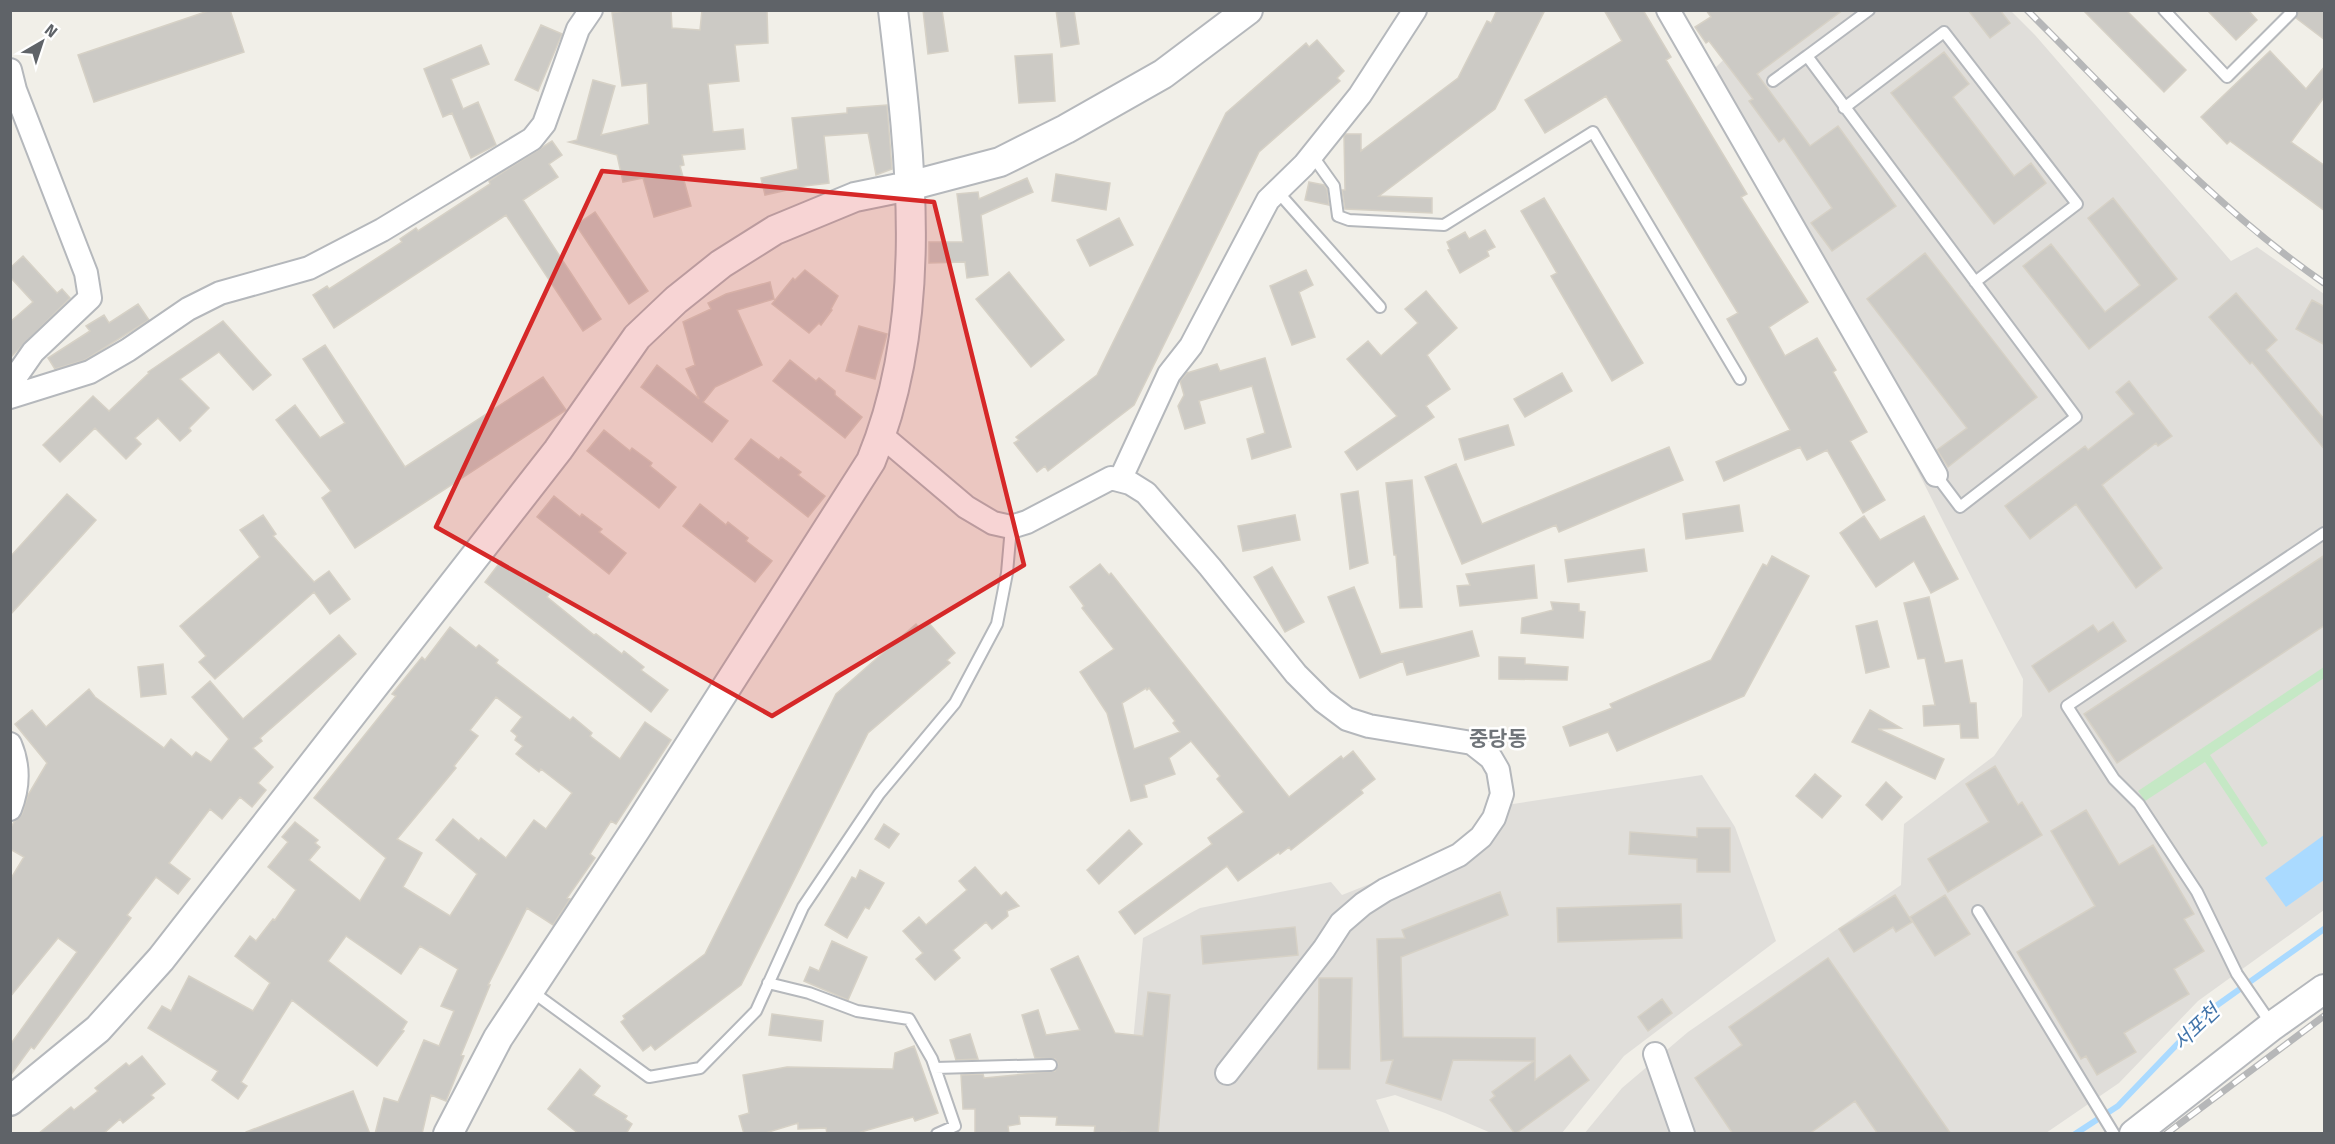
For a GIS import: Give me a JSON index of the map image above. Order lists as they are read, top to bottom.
{
  "districts": ["중당동"],
  "water": ["서포천"],
  "north": "top right"
}
